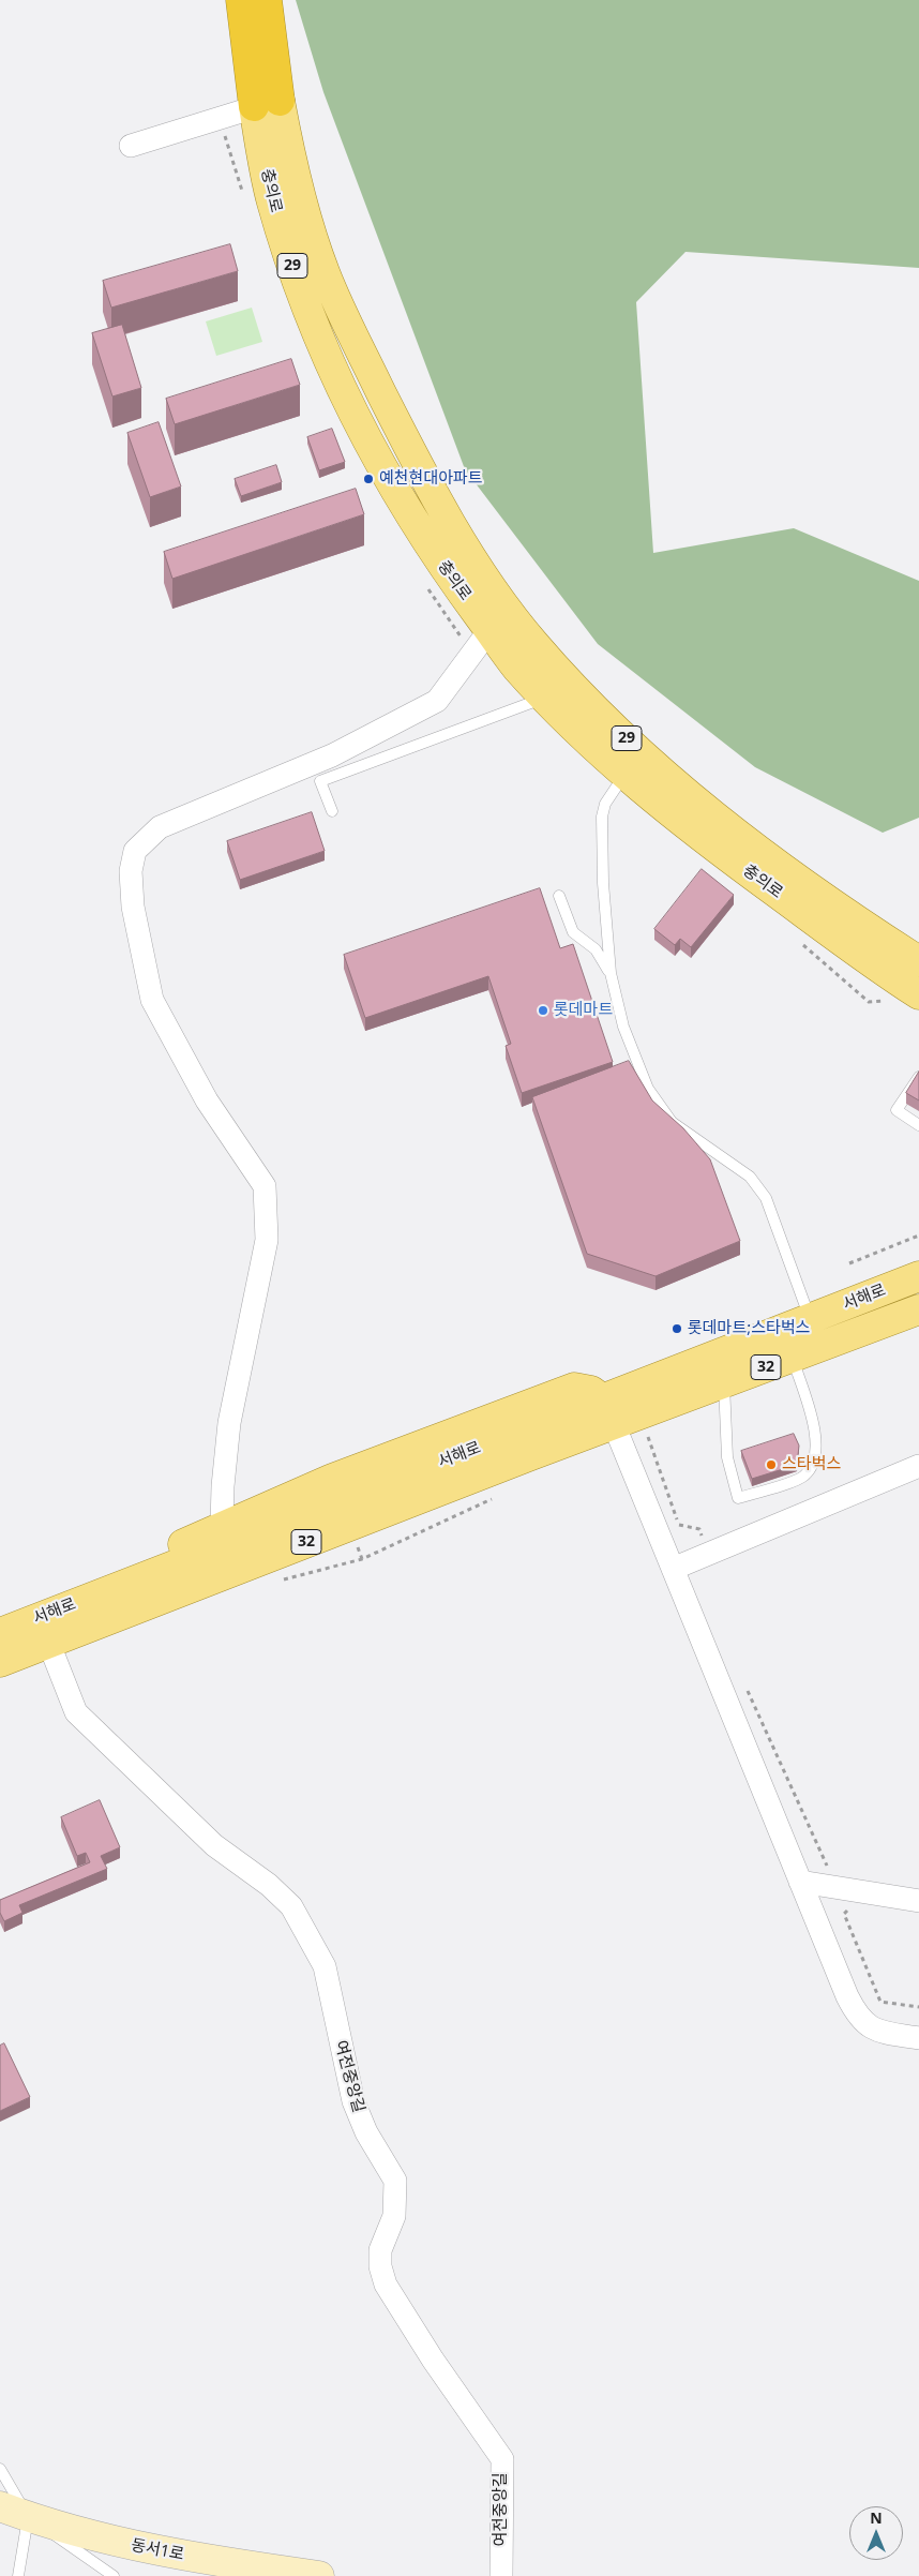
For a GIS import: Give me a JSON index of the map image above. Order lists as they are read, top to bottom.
{
  "streets": {
    "highway": ["충의로", "29"],
    "main road": ["서해로", "32"],
    "street": ["여전중앙길", "동서1로"]
  },
  "crossings": [
    ["서해로", "여전중앙길"]
  ],
  "places": [
    "예천현대아파트",
    "롯데마트",
    "롯데마트;스타벅스",
    "스타벅스"
  ],
  "north": "top"
}
